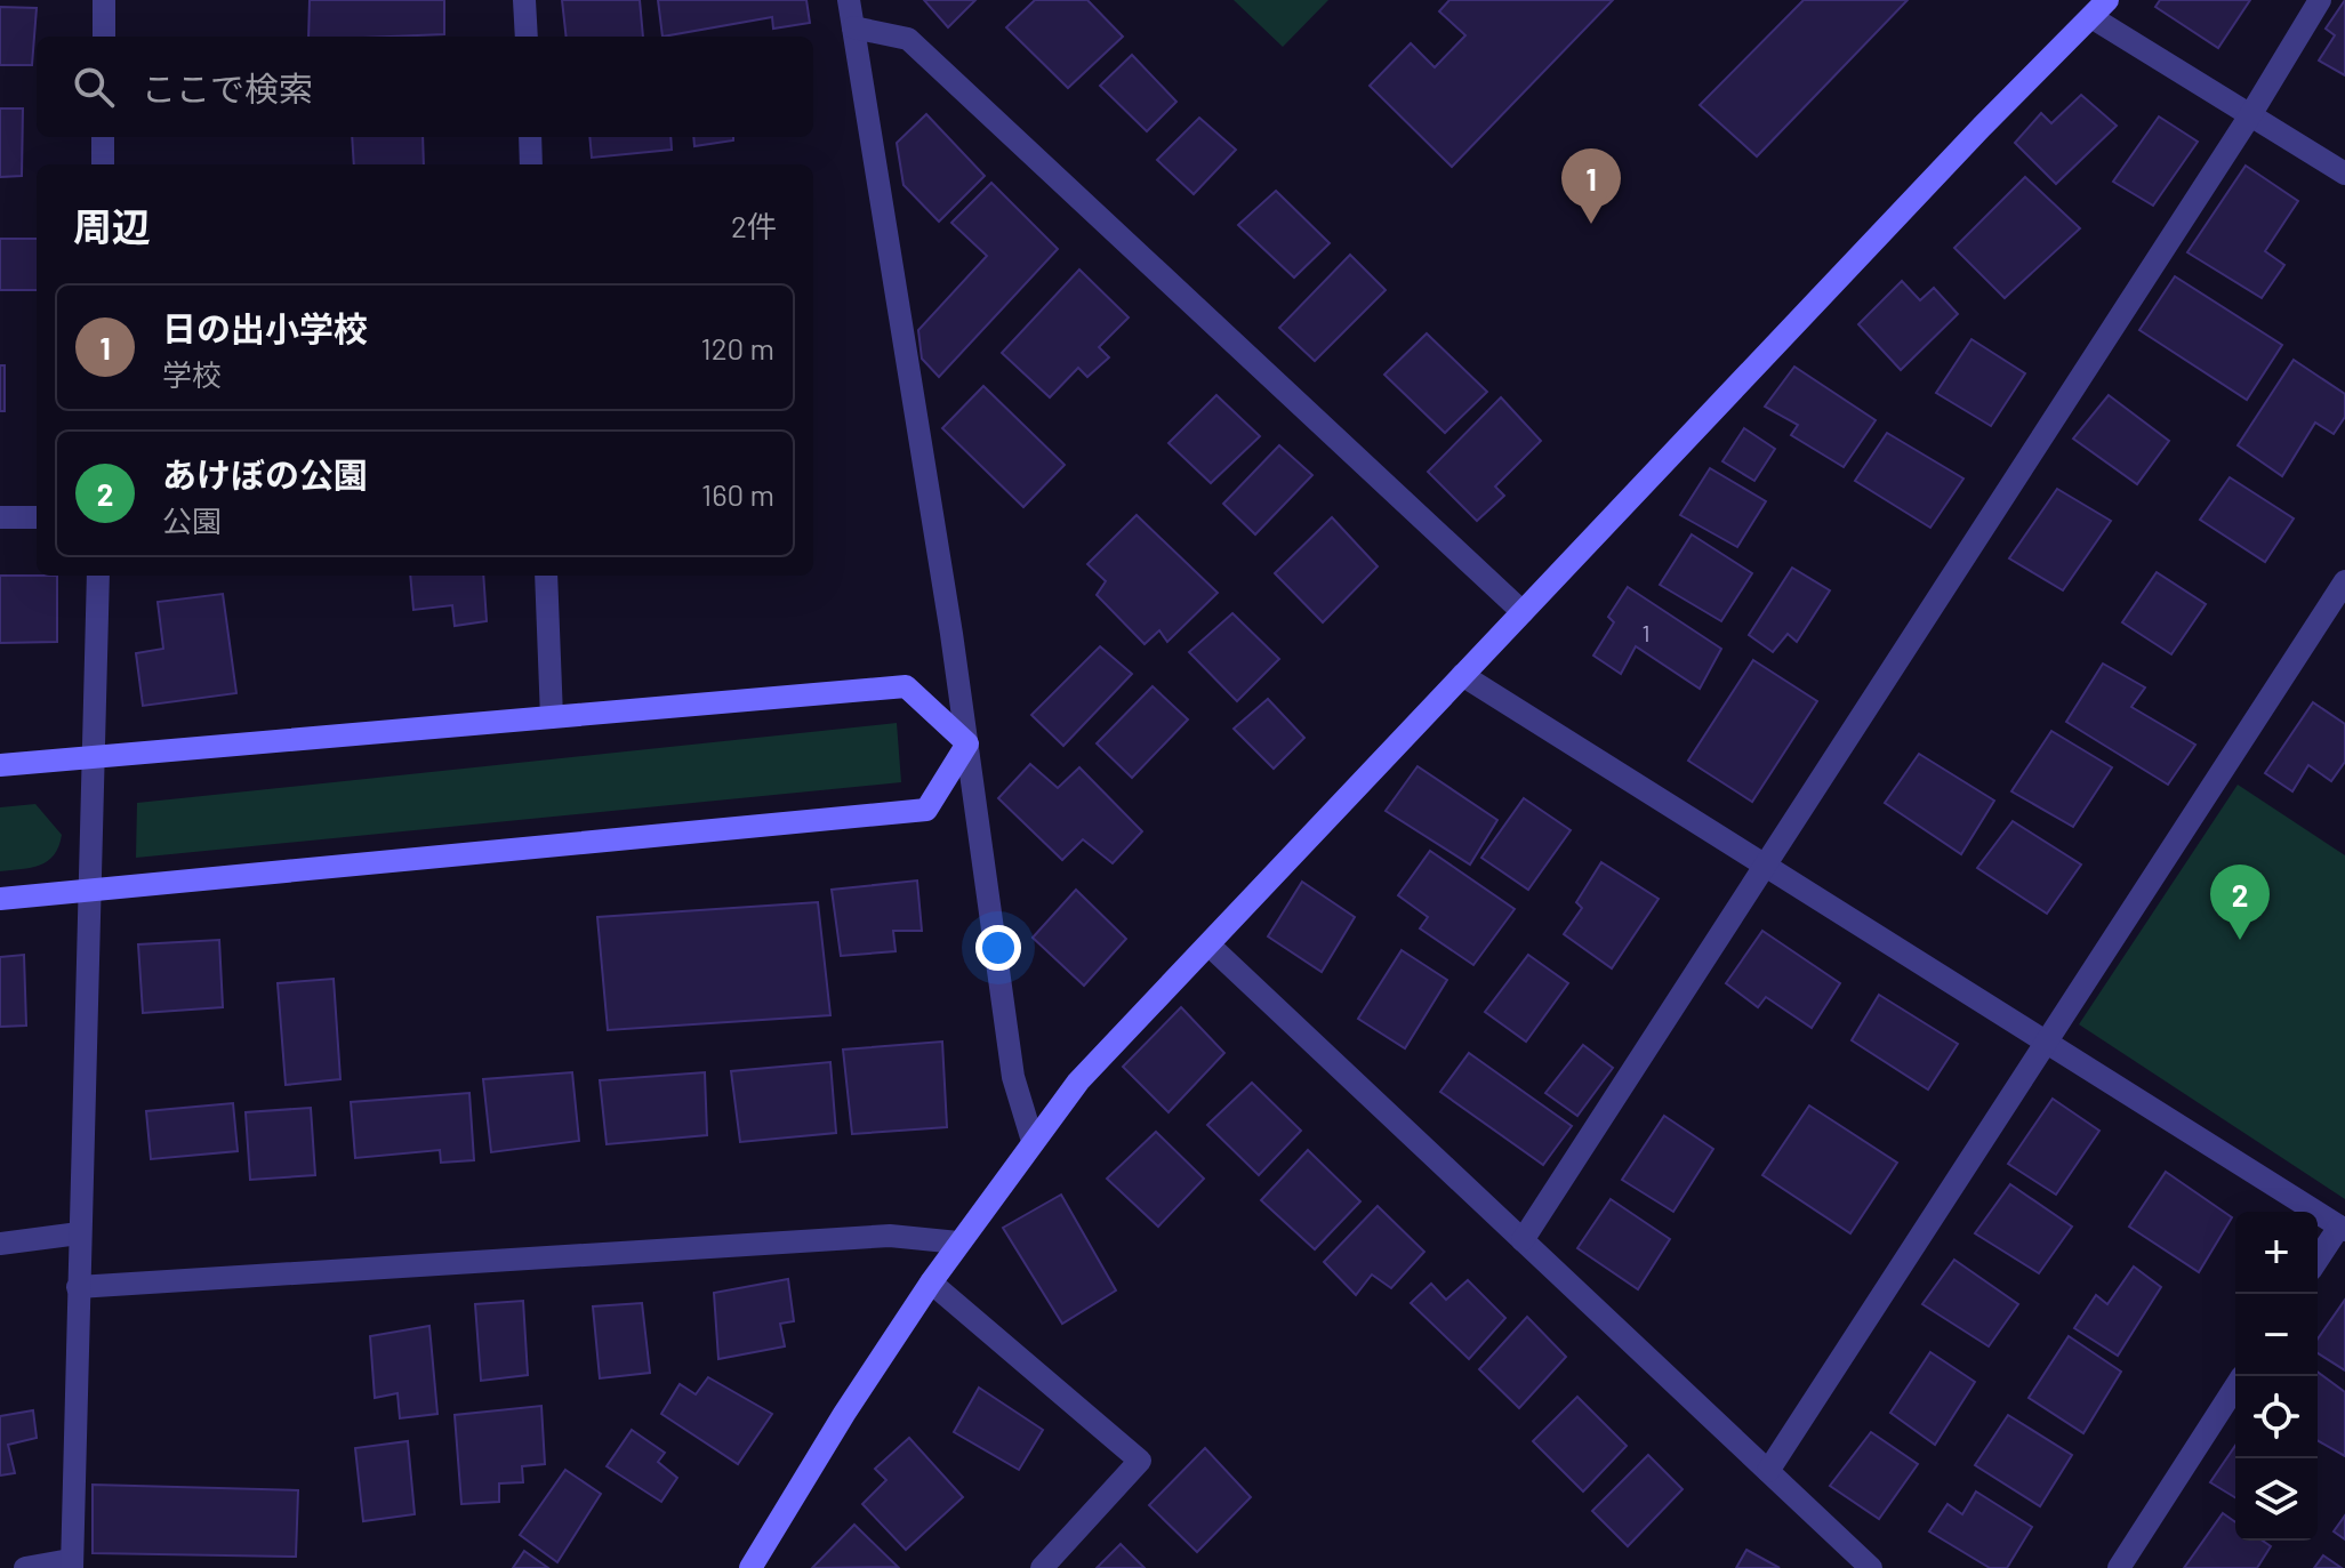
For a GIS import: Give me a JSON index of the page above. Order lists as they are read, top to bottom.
{
  "house_numbers": ["1"],
  "page": {
    "search": "ここで検索",
    "pins": ["1", "2"],
    "heading": ["周辺", "2件"],
    "list": [
      {
        "mark": "1",
        "name": "日の出小学校",
        "note": "学校",
        "value": "120 m"
      },
      {
        "mark": "2",
        "name": "あけぼの公園",
        "note": "公園",
        "value": "160 m"
      }
    ],
    "map_buttons": ["+", "−"]
  }
}
